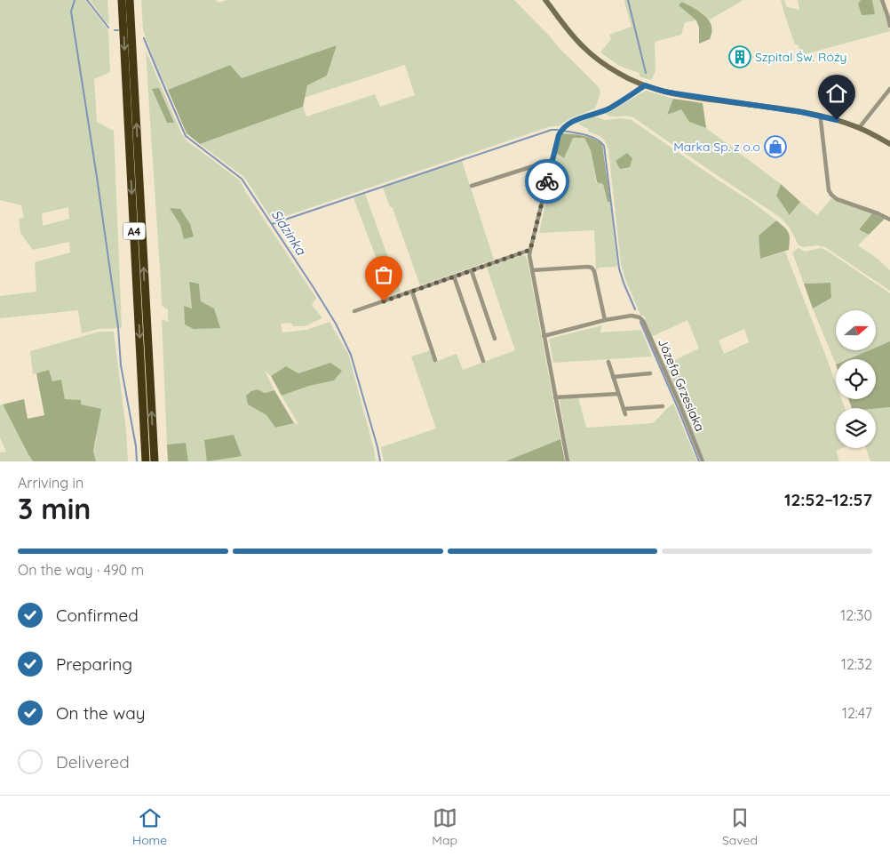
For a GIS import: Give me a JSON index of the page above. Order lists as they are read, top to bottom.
{
  "streets": {
    "highway": ["A4"],
    "street": ["Józefa Grzesiaka"]
  },
  "water": ["Sidzinka"],
  "places": {
    "building": ["Szpital Św. Róży"],
    "shop": ["Marka Sp. z o.o"]
  },
  "north": "right",
  "page": {
    "heading": ["3 min", "Arriving in", "12:52–12:57"],
    "bar": "On the way · 490 m",
    "list": [
      ["Confirmed", "12:30"],
      ["Preparing", "12:32"],
      ["On the way", "12:47"],
      "Delivered"
    ],
    "tabs": ["Home", "Map", "Saved"]
  }
}
